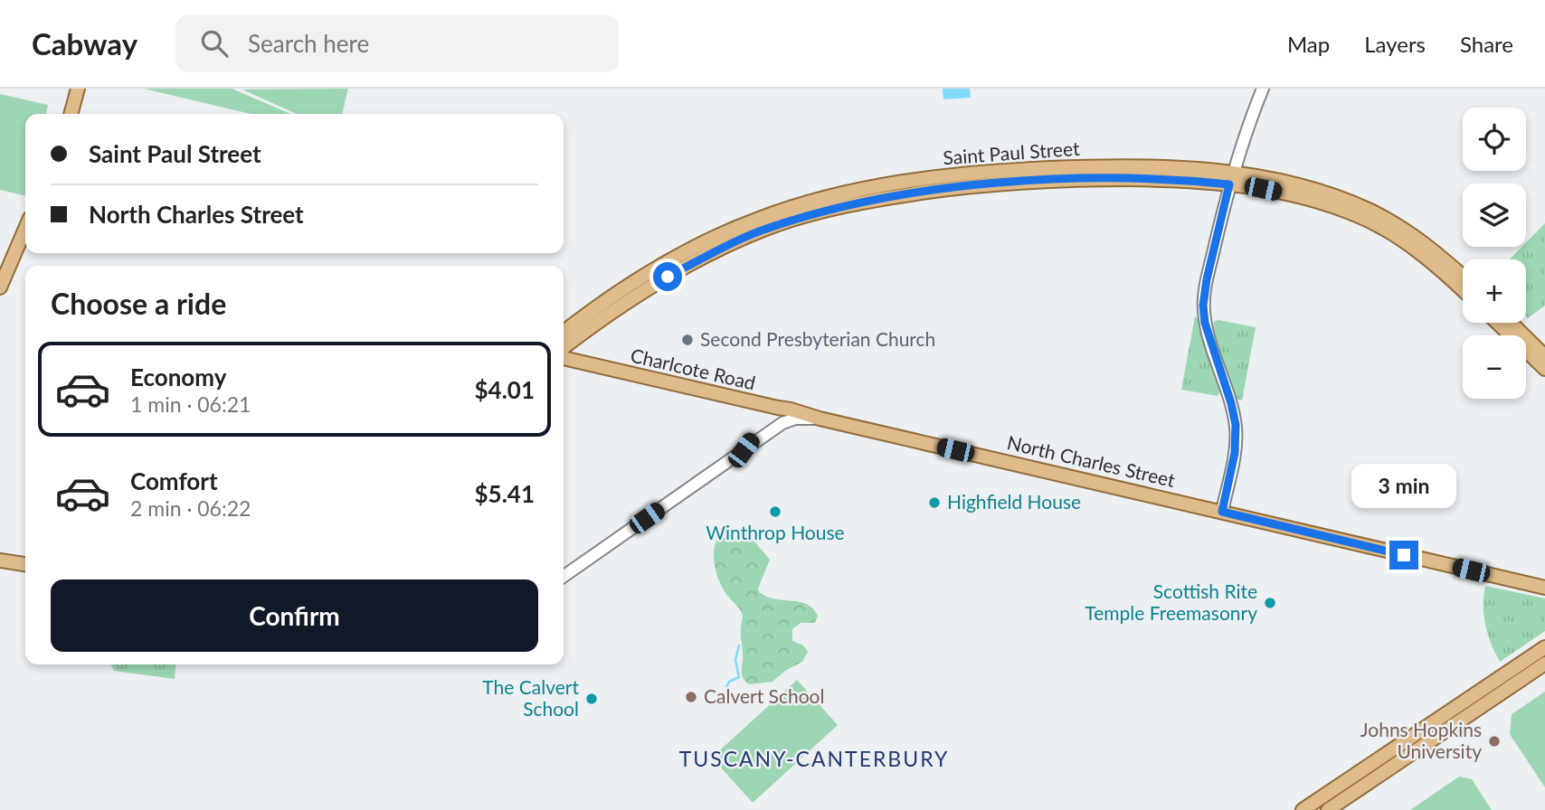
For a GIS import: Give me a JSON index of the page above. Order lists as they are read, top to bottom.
{
  "streets": {
    "main road": ["Saint Paul Street", "Charlcote Road", "North Charles Street"]
  },
  "crossings": [
    ["Charlcote Road", "North Charles Street"]
  ],
  "districts": ["TUSCANY-CANTERBURY"],
  "places": [
    "Second Presbyterian Church",
    "Highfield House",
    "Winthrop House",
    "Scottish Rite Temple Freemasonry",
    "Calvert School",
    "The Calvert School",
    "Johns Hopkins University"
  ],
  "page": {
    "header": "Cabway",
    "search": "Search here",
    "nav": ["Map", "Layers", "Share"],
    "map_buttons": ["+", "−"],
    "banner": ["Saint Paul Street", "North Charles Street"],
    "heading": "Choose a ride",
    "list": [
      {
        "name": "Economy",
        "note": "1 min · 06:21",
        "value": "$4.01"
      },
      {
        "name": "Comfort",
        "note": "2 min · 06:22",
        "value": "$5.41"
      }
    ],
    "bubble": "3 min",
    "buttons": "Confirm"
  }
}
